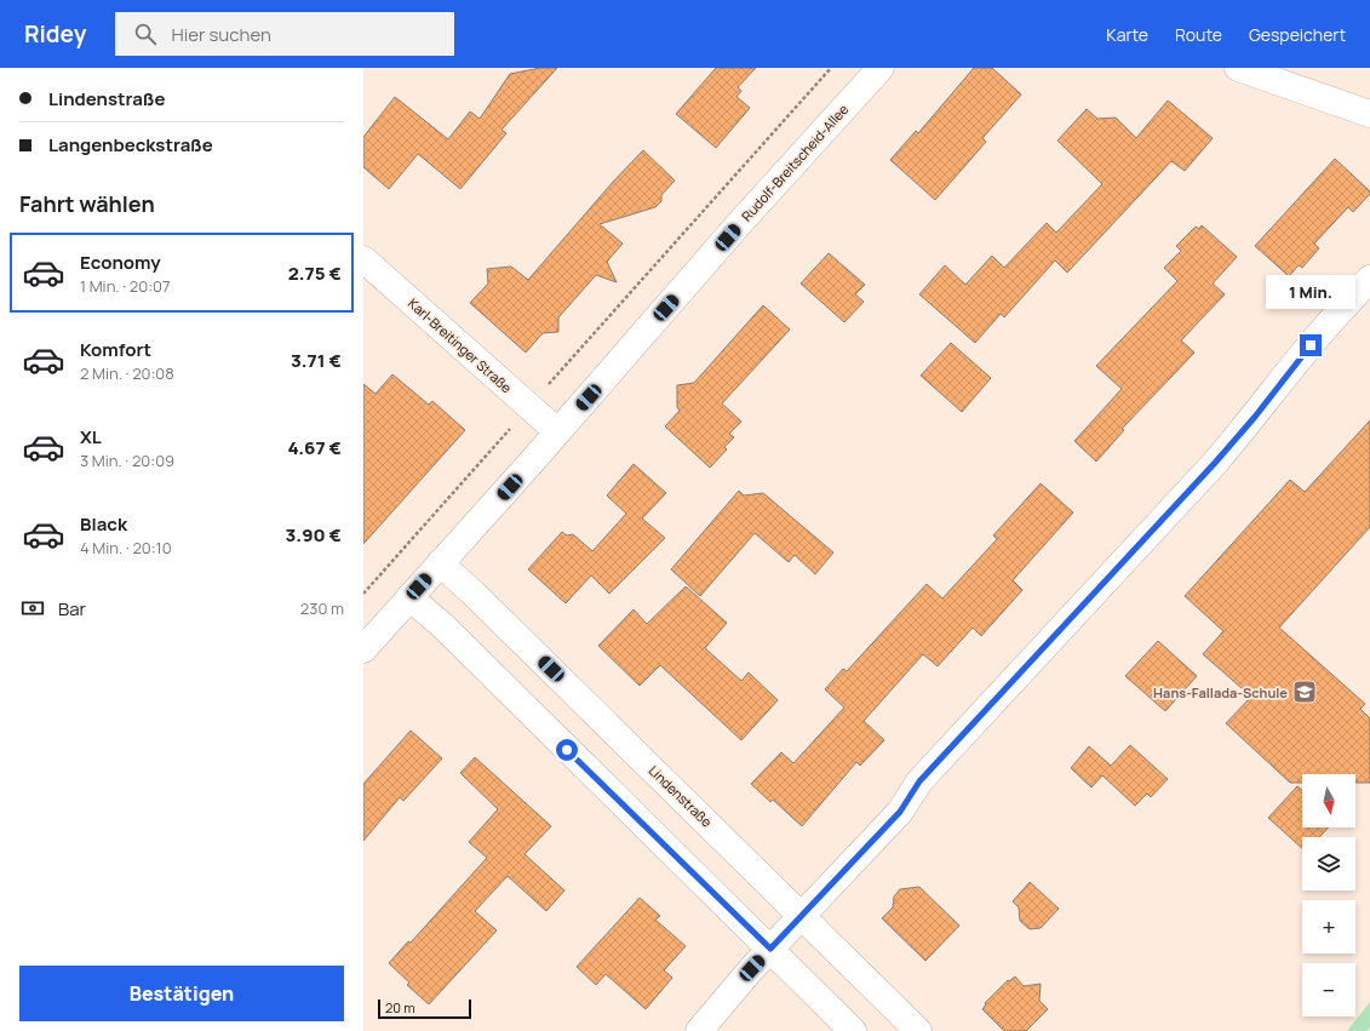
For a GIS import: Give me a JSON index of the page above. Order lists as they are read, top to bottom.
{
  "streets": {
    "street": ["Rudolf-Breitscheid-Allee", "Karl-Breitinger Straße", "Lindenstraße"]
  },
  "crossings": [
    ["Rudolf-Breitscheid-Allee", "Karl-Breitinger Straße"],
    ["Rudolf-Breitscheid-Allee", "Lindenstraße"]
  ],
  "places": {
    "school or university": ["Hans-Fallada-Schule"]
  },
  "scale_bar": "20 m",
  "north": "bottom",
  "page": {
    "header": "Ridey",
    "search": "Hier suchen",
    "nav": ["Karte", "Route", "Gespeichert"],
    "banner": ["Lindenstraße", "Langenbeckstraße"],
    "heading": "Fahrt wählen",
    "list": [
      {
        "name": "Economy",
        "note": "1 Min. · 20:07",
        "value": "2.75 €"
      },
      {
        "name": "Komfort",
        "note": "2 Min. · 20:08",
        "value": "3.71 €"
      },
      {
        "name": "XL",
        "note": "3 Min. · 20:09",
        "value": "4.67 €"
      },
      {
        "name": "Black",
        "note": "4 Min. · 20:10",
        "value": "3.90 €"
      }
    ],
    "bubble": "1 Min.",
    "pay": ["Bar", "230 m"],
    "map_buttons": ["+", "−"],
    "buttons": "Bestätigen",
    "scale": "20 m"
  }
}
